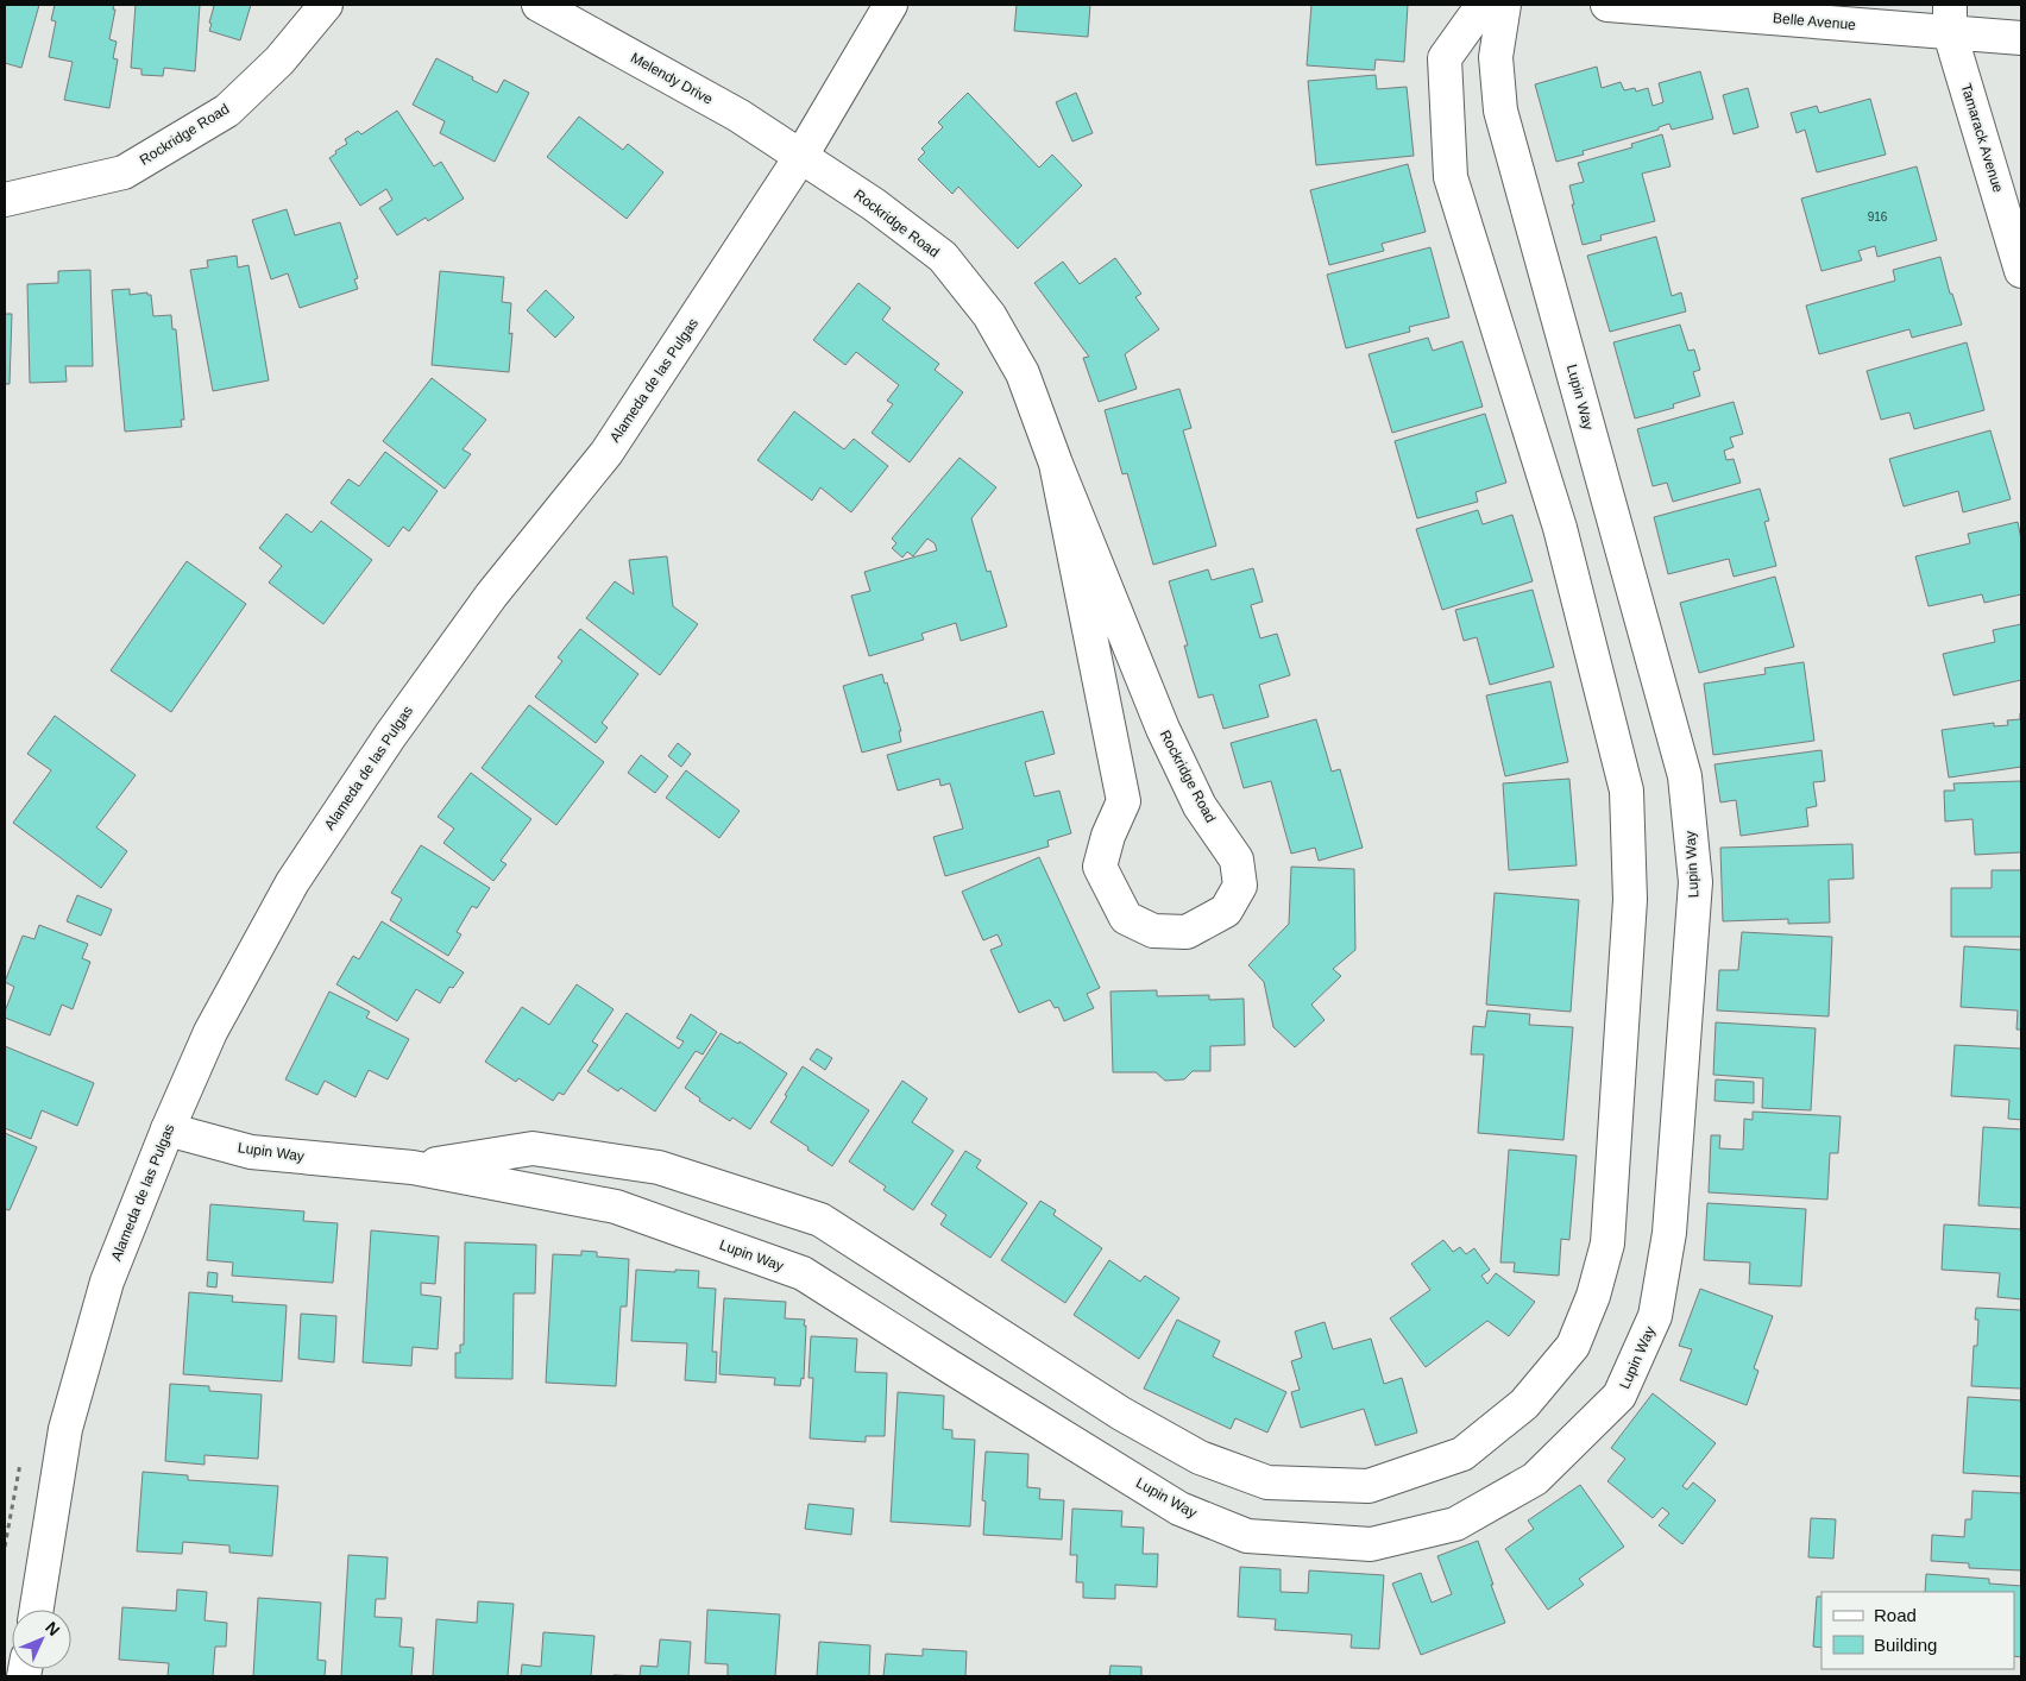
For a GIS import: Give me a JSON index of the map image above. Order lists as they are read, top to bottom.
{
  "streets": {
    "street": [
      "Belle Avenue",
      "Melendy Drive",
      "Rockridge Road",
      "Tamarack Avenue",
      "Alameda de las Pulgas",
      "Lupin Way"
    ]
  },
  "crossings": [
    ["Belle Avenue", "Tamarack Avenue"],
    ["Melendy Drive", "Rockridge Road"],
    ["Melendy Drive", "Alameda de las Pulgas"],
    ["Rockridge Road", "Alameda de las Pulgas"],
    ["Alameda de las Pulgas", "Lupin Way"]
  ],
  "house_numbers": ["916"],
  "legend": ["Road", "Building"],
  "north": "top right"
}
